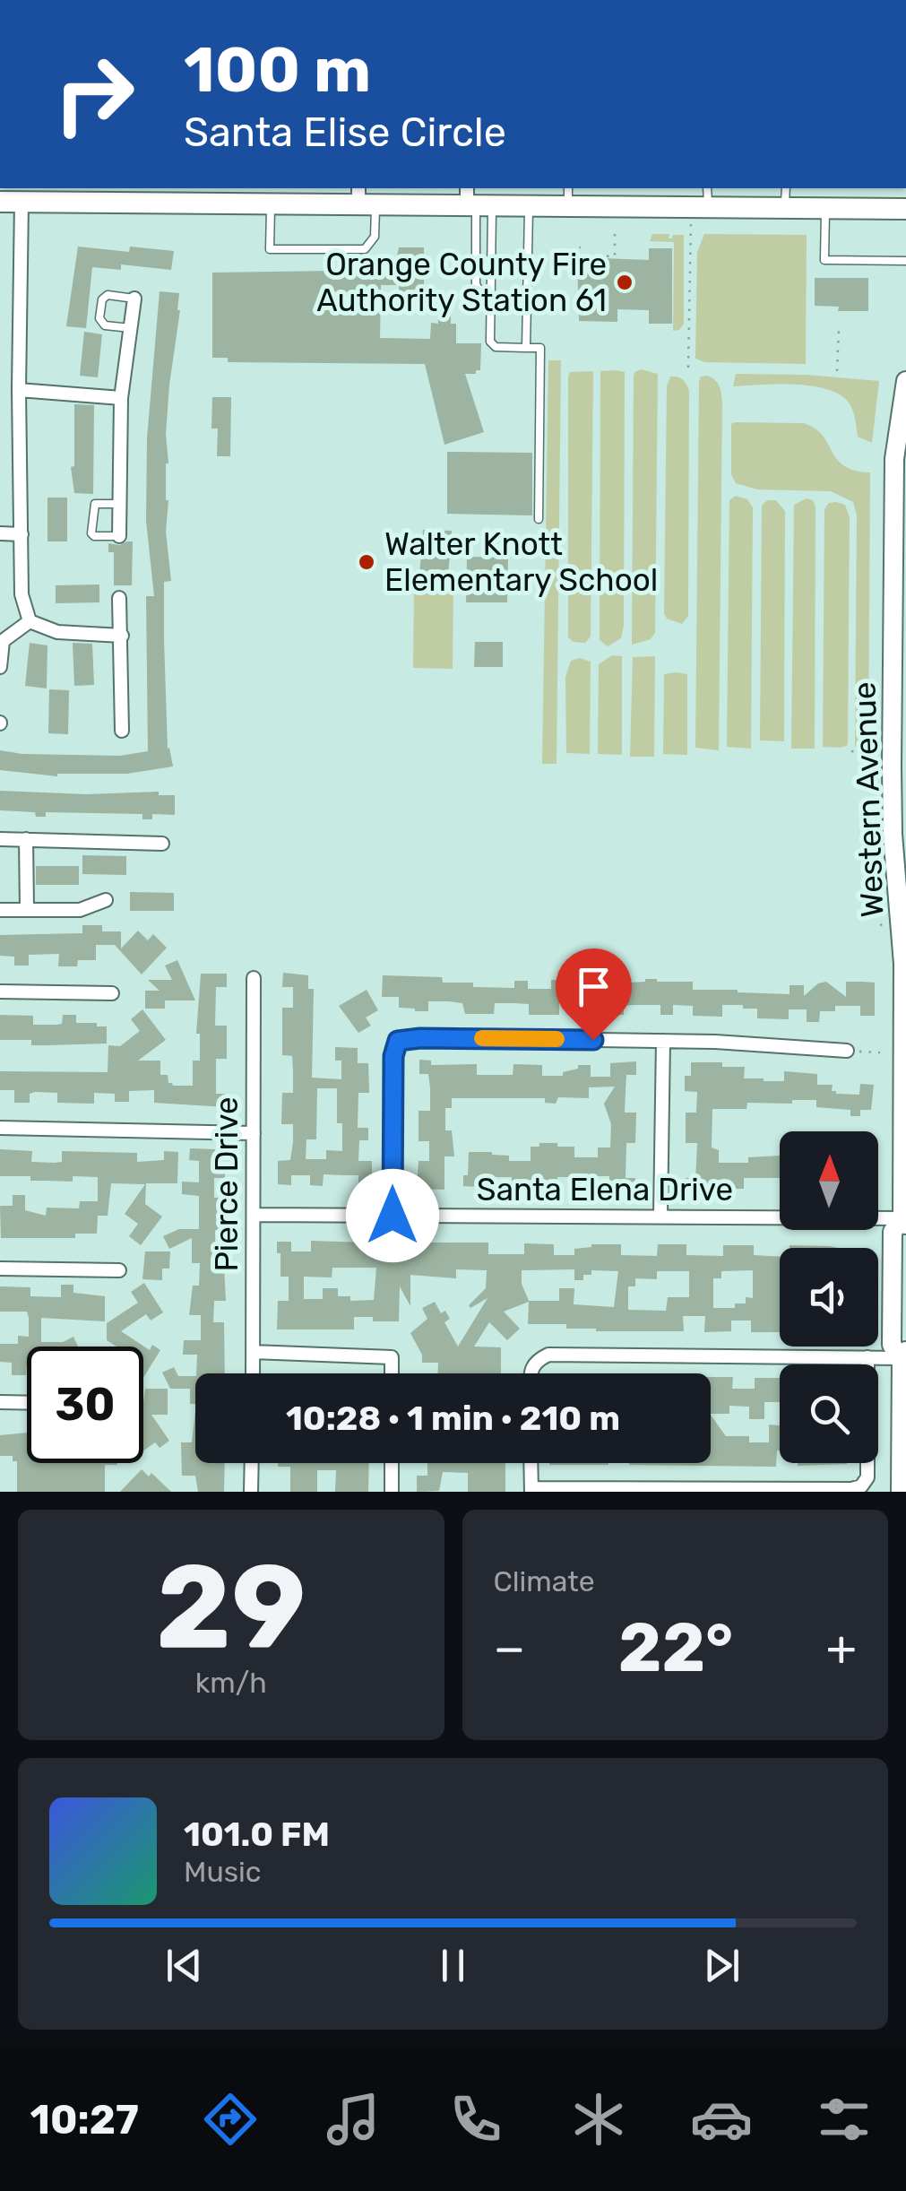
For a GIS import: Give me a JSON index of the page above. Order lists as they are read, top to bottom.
{
  "streets": {
    "main road": ["Western Avenue"],
    "street": ["Pierce Drive", "Santa Elena Drive"]
  },
  "crossings": [
    ["Western Avenue", "Santa Elena Drive"],
    ["Pierce Drive", "Santa Elena Drive"]
  ],
  "places": ["Orange County Fire Authority Station 61", "Walter Knott Elementary School"],
  "north": "top",
  "page": {
    "turn": ["100 m", "Santa Elise Circle"],
    "limit": "30",
    "trip": "10:28 · 1 min · 210 m",
    "tile": [
      ["29", "km/h"],
      "Climate"
    ],
    "heat": ["−", "22°", "+"],
    "song": ["101.0 FM", "Music"],
    "tabs": "10:27"
  }
}
